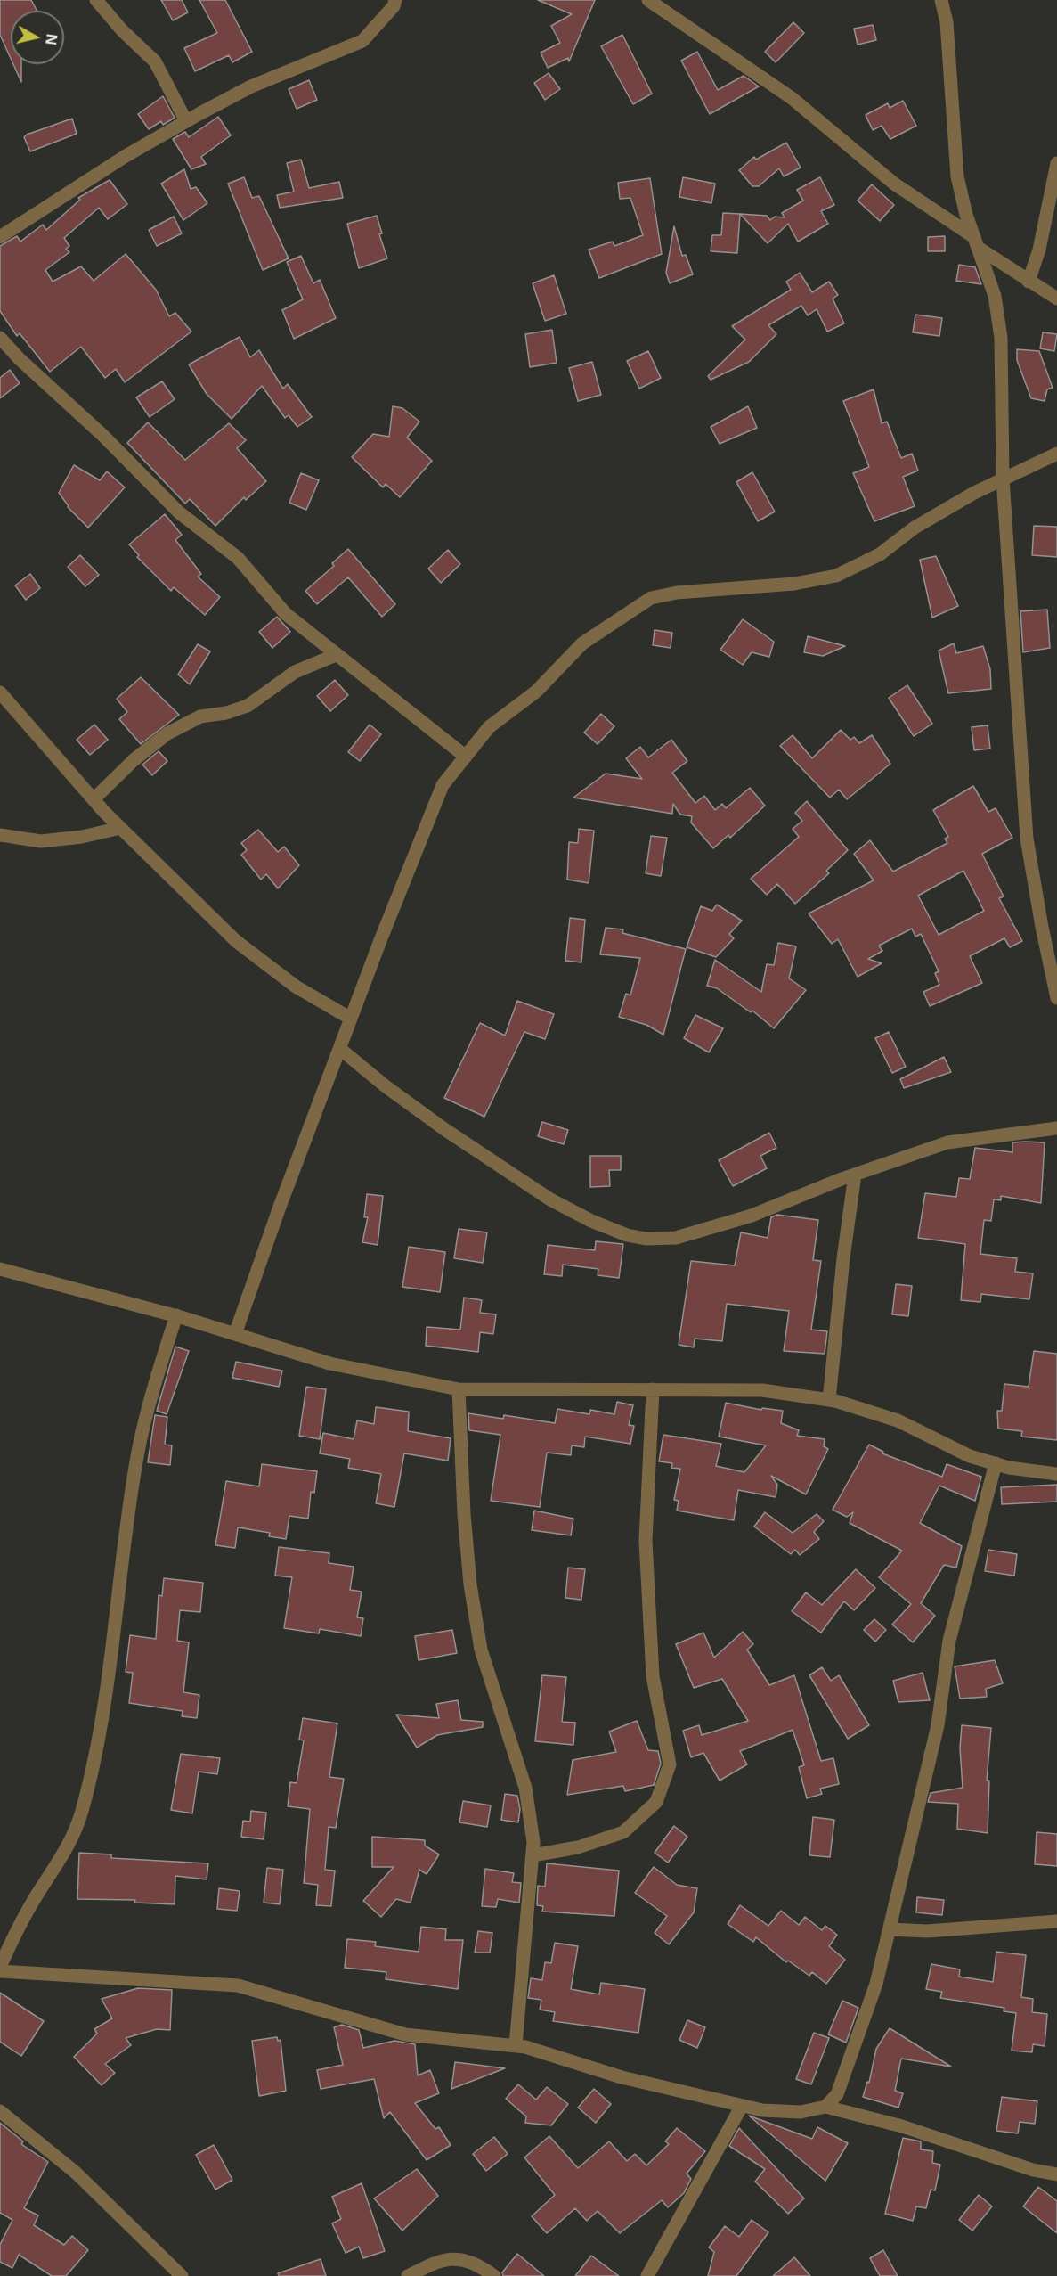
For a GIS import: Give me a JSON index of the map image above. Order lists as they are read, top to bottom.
{
  "north": "right"
}
